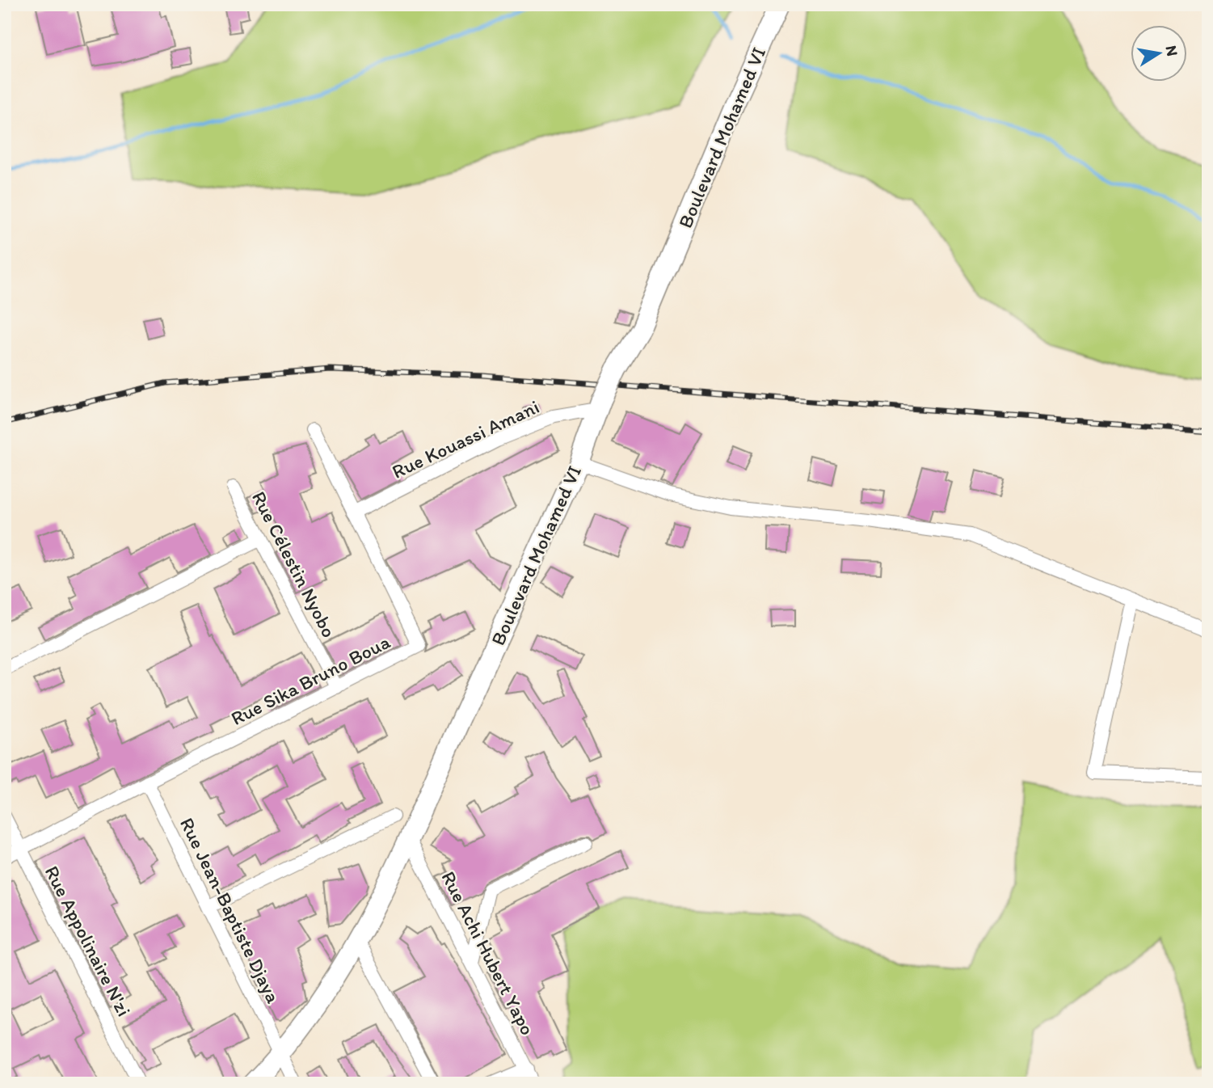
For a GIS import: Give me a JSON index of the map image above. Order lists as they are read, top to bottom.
{
  "streets": {
    "main road": ["Boulevard Mohamed VI"],
    "street": [
      "Rue Kouassi Amani",
      "Rue Célestin Nyobo",
      "Rue Sika Bruno Boua",
      "Rue Jean-Baptiste Djaya",
      "Rue Appolinaire N'zi",
      "Rue Achi Hubert Yapo"
    ]
  },
  "crossings": [
    ["Boulevard Mohamed VI", "Rue Kouassi Amani"],
    ["Boulevard Mohamed VI", "Rue Jean-Baptiste Djaya"],
    ["Boulevard Mohamed VI", "Rue Achi Hubert Yapo"],
    ["Rue Kouassi Amani", "Rue Sika Bruno Boua"],
    ["Rue Célestin Nyobo", "Rue Sika Bruno Boua"],
    ["Rue Sika Bruno Boua", "Rue Jean-Baptiste Djaya"],
    ["Rue Sika Bruno Boua", "Rue Appolinaire N'zi"]
  ],
  "north": "right"
}
